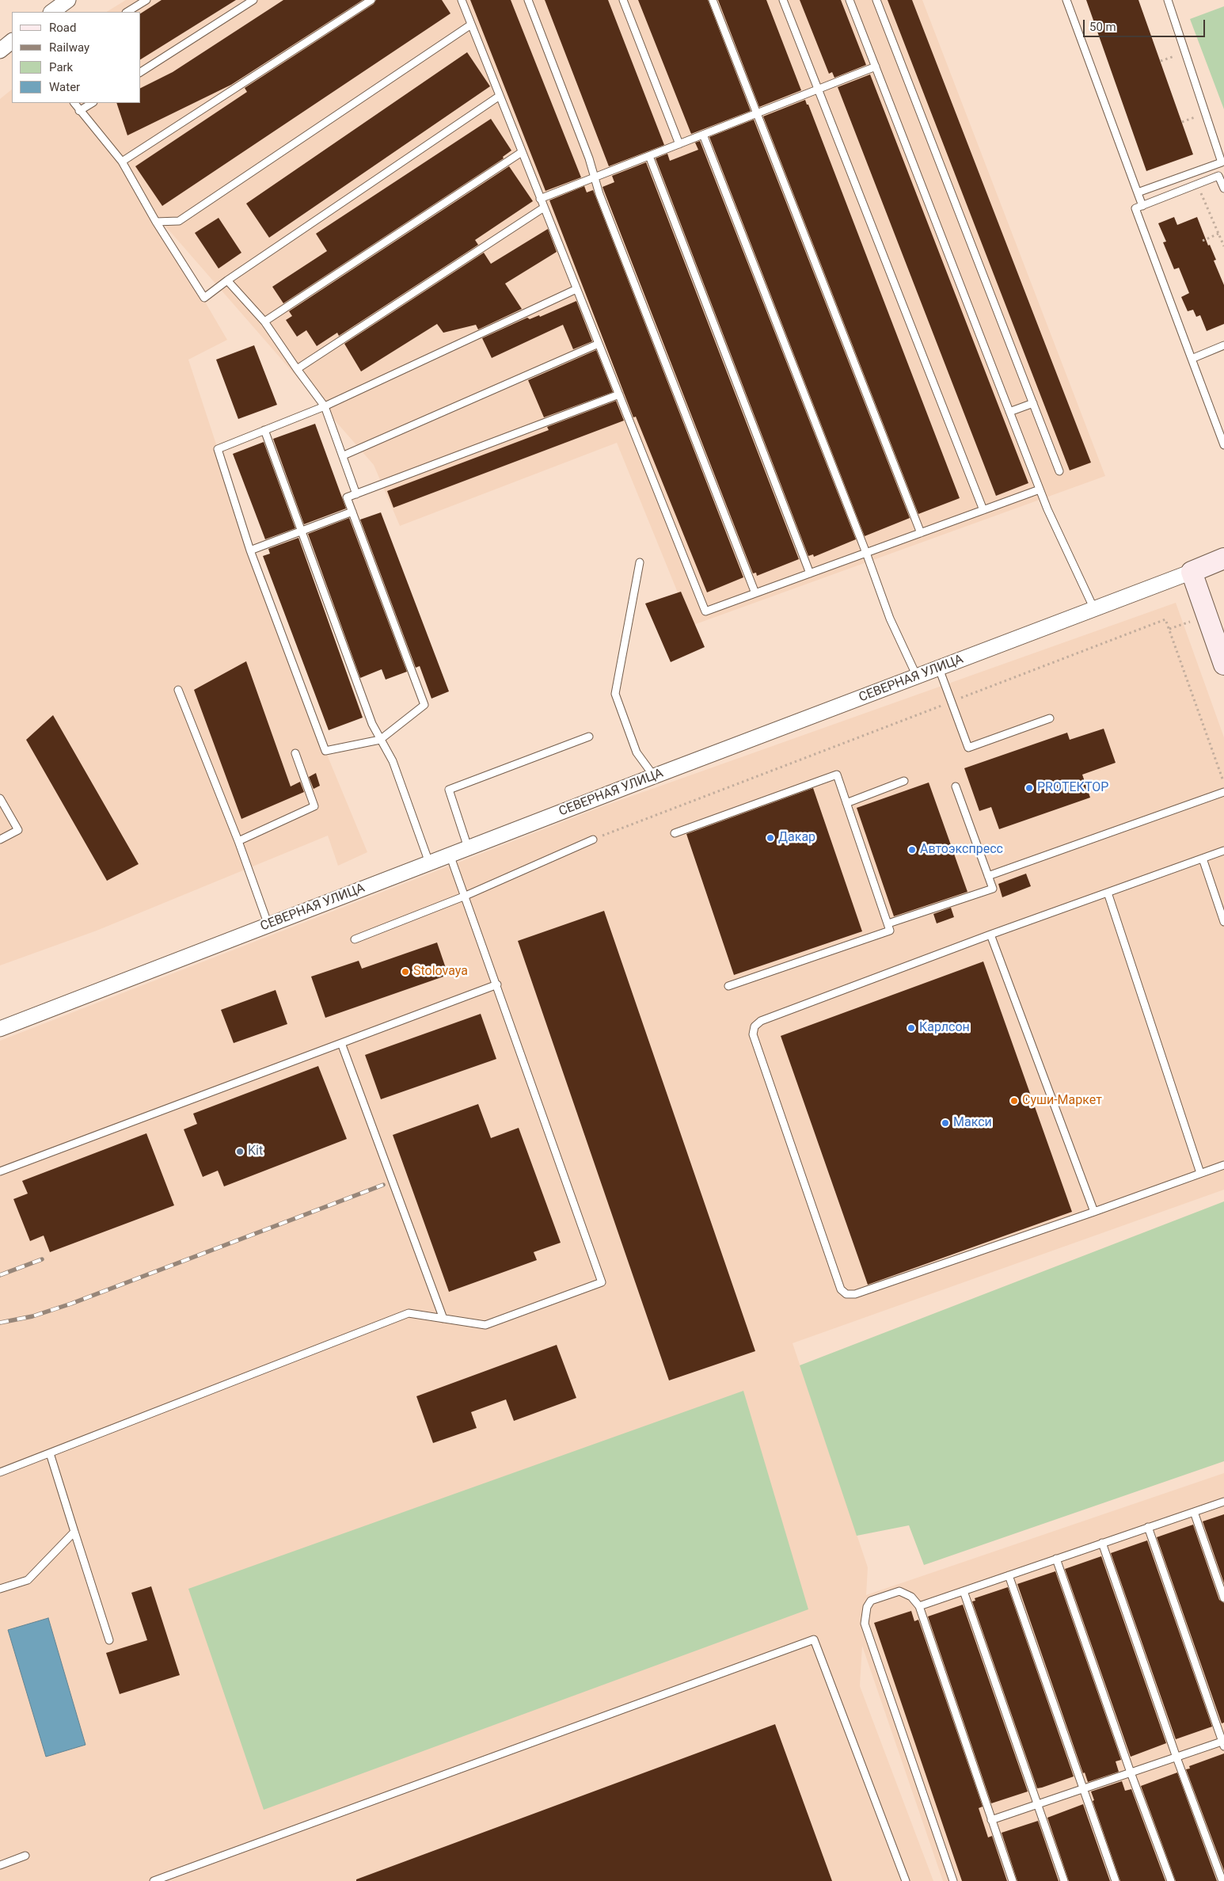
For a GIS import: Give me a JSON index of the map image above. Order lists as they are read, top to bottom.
{
  "streets": {
    "street": ["СЕВЕРНАЯ УЛИЦА"]
  },
  "places": [
    "PROТЕКТОР",
    "Дакар",
    "Автоэкспресс",
    "Stolovaya",
    "Карлсон",
    "Суши-Маркет",
    "Макси",
    "Kit"
  ],
  "legend": [
    "Road",
    "Railway",
    "Park",
    "Water"
  ],
  "scale_bar": "50 m"
}
